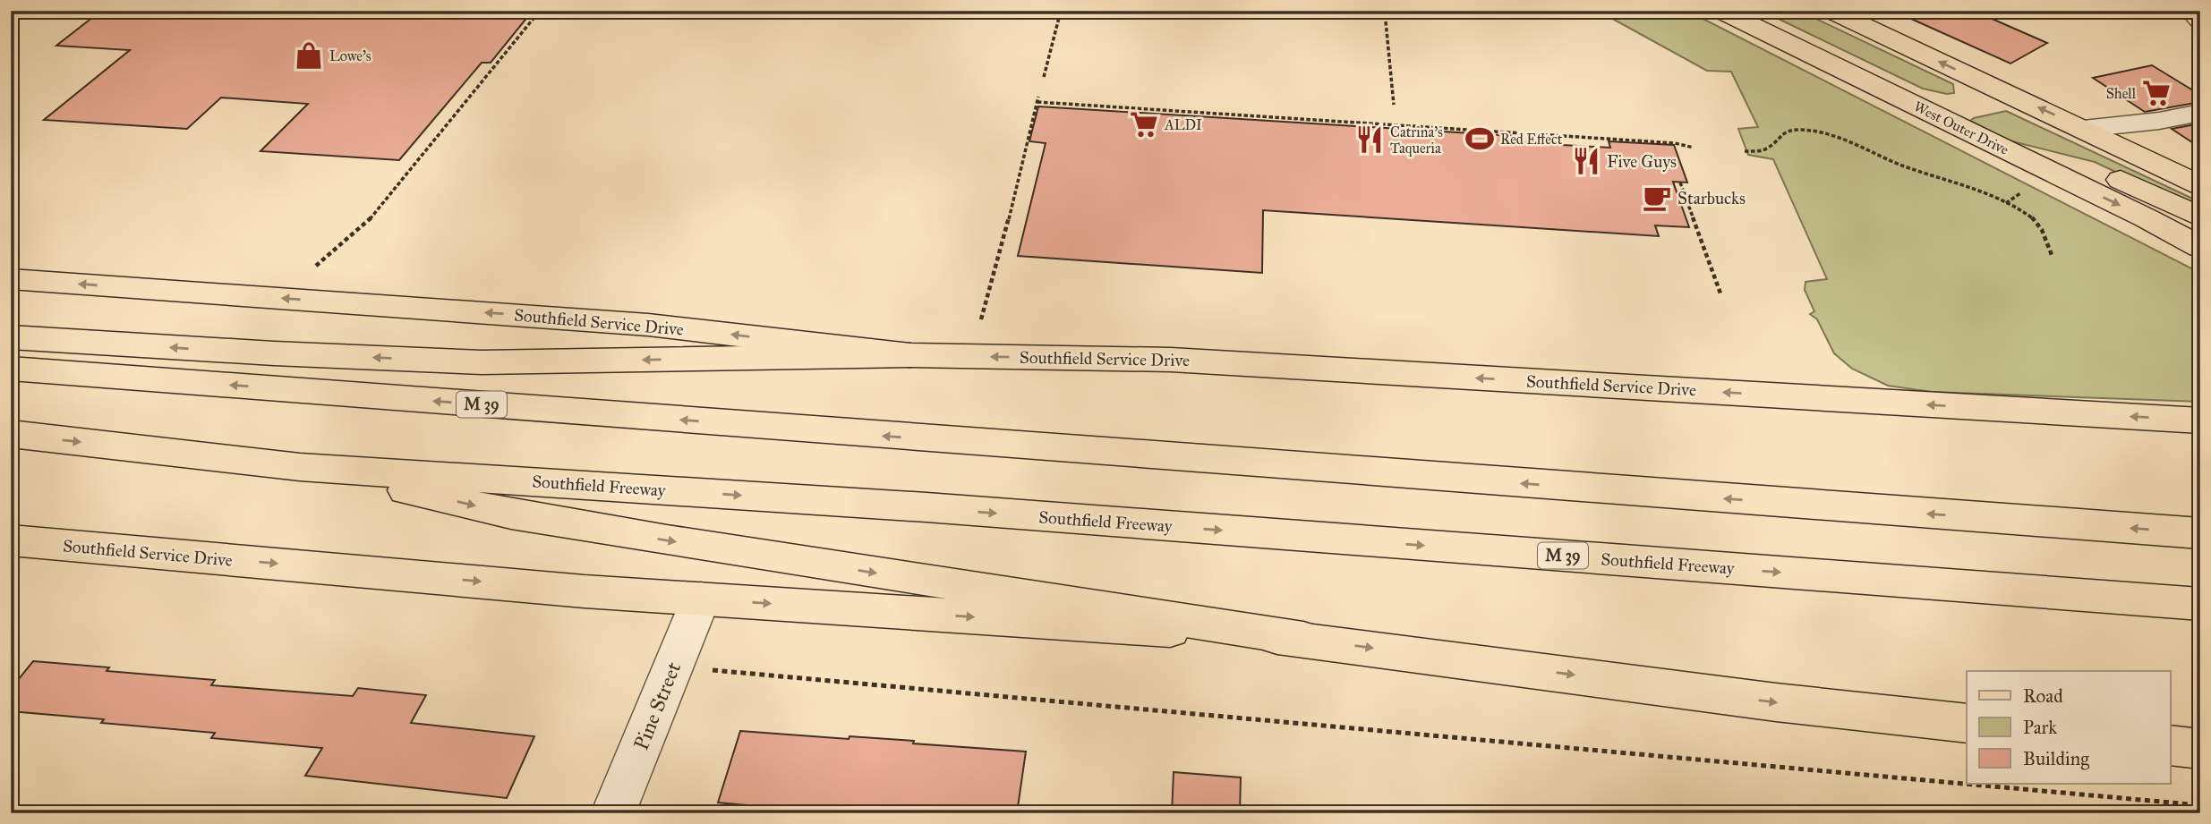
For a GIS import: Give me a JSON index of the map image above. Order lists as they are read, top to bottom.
{
  "streets": {
    "main road": [
      "West Outer Drive",
      "Southfield Service Drive",
      "M 39",
      "Southfield Freeway"
    ],
    "street": ["Pine Street"]
  },
  "crossings": [
    ["Southfield Service Drive", "Pine Street"]
  ],
  "places": {
    "shop": ["Lowe's"],
    "supermarket": ["Shell", "ALDI"],
    "sports": ["Red Effect"],
    "restaurant": ["Catrina's Taqueria", "Five Guys"],
    "cafe": ["Starbucks"]
  },
  "legend": ["Road", "Park", "Building"]
}
